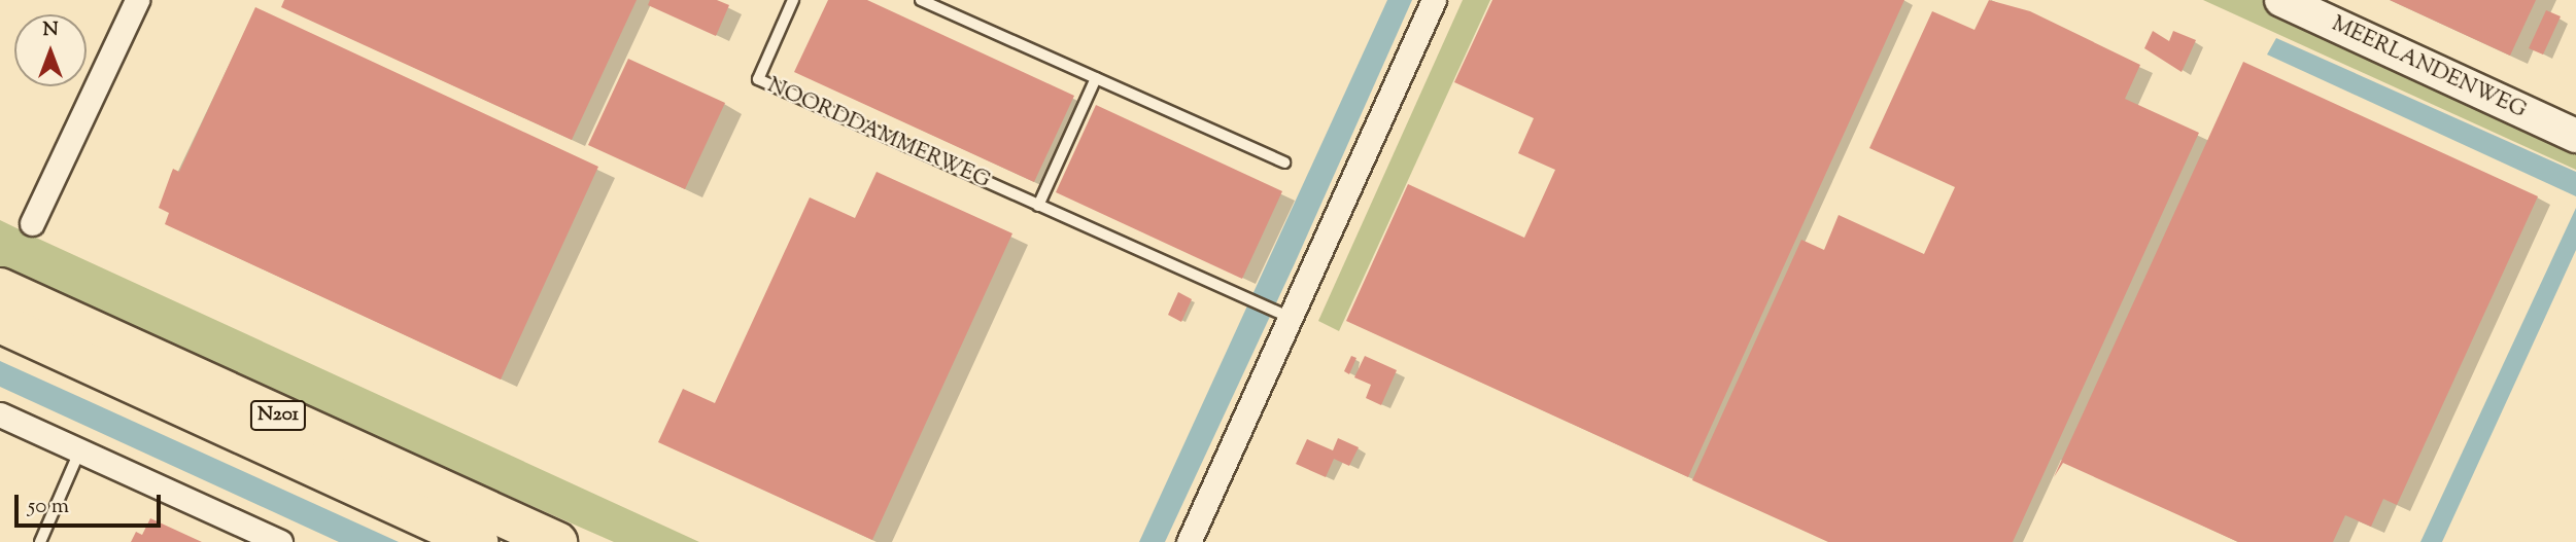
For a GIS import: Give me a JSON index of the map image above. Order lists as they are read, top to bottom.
{
  "streets": {
    "highway": ["N201"],
    "street": ["MEERLANDENWEG"],
    "lane": ["NOORDDAMMERWEG"]
  },
  "scale_bar": "50 m",
  "north": "top"
}
